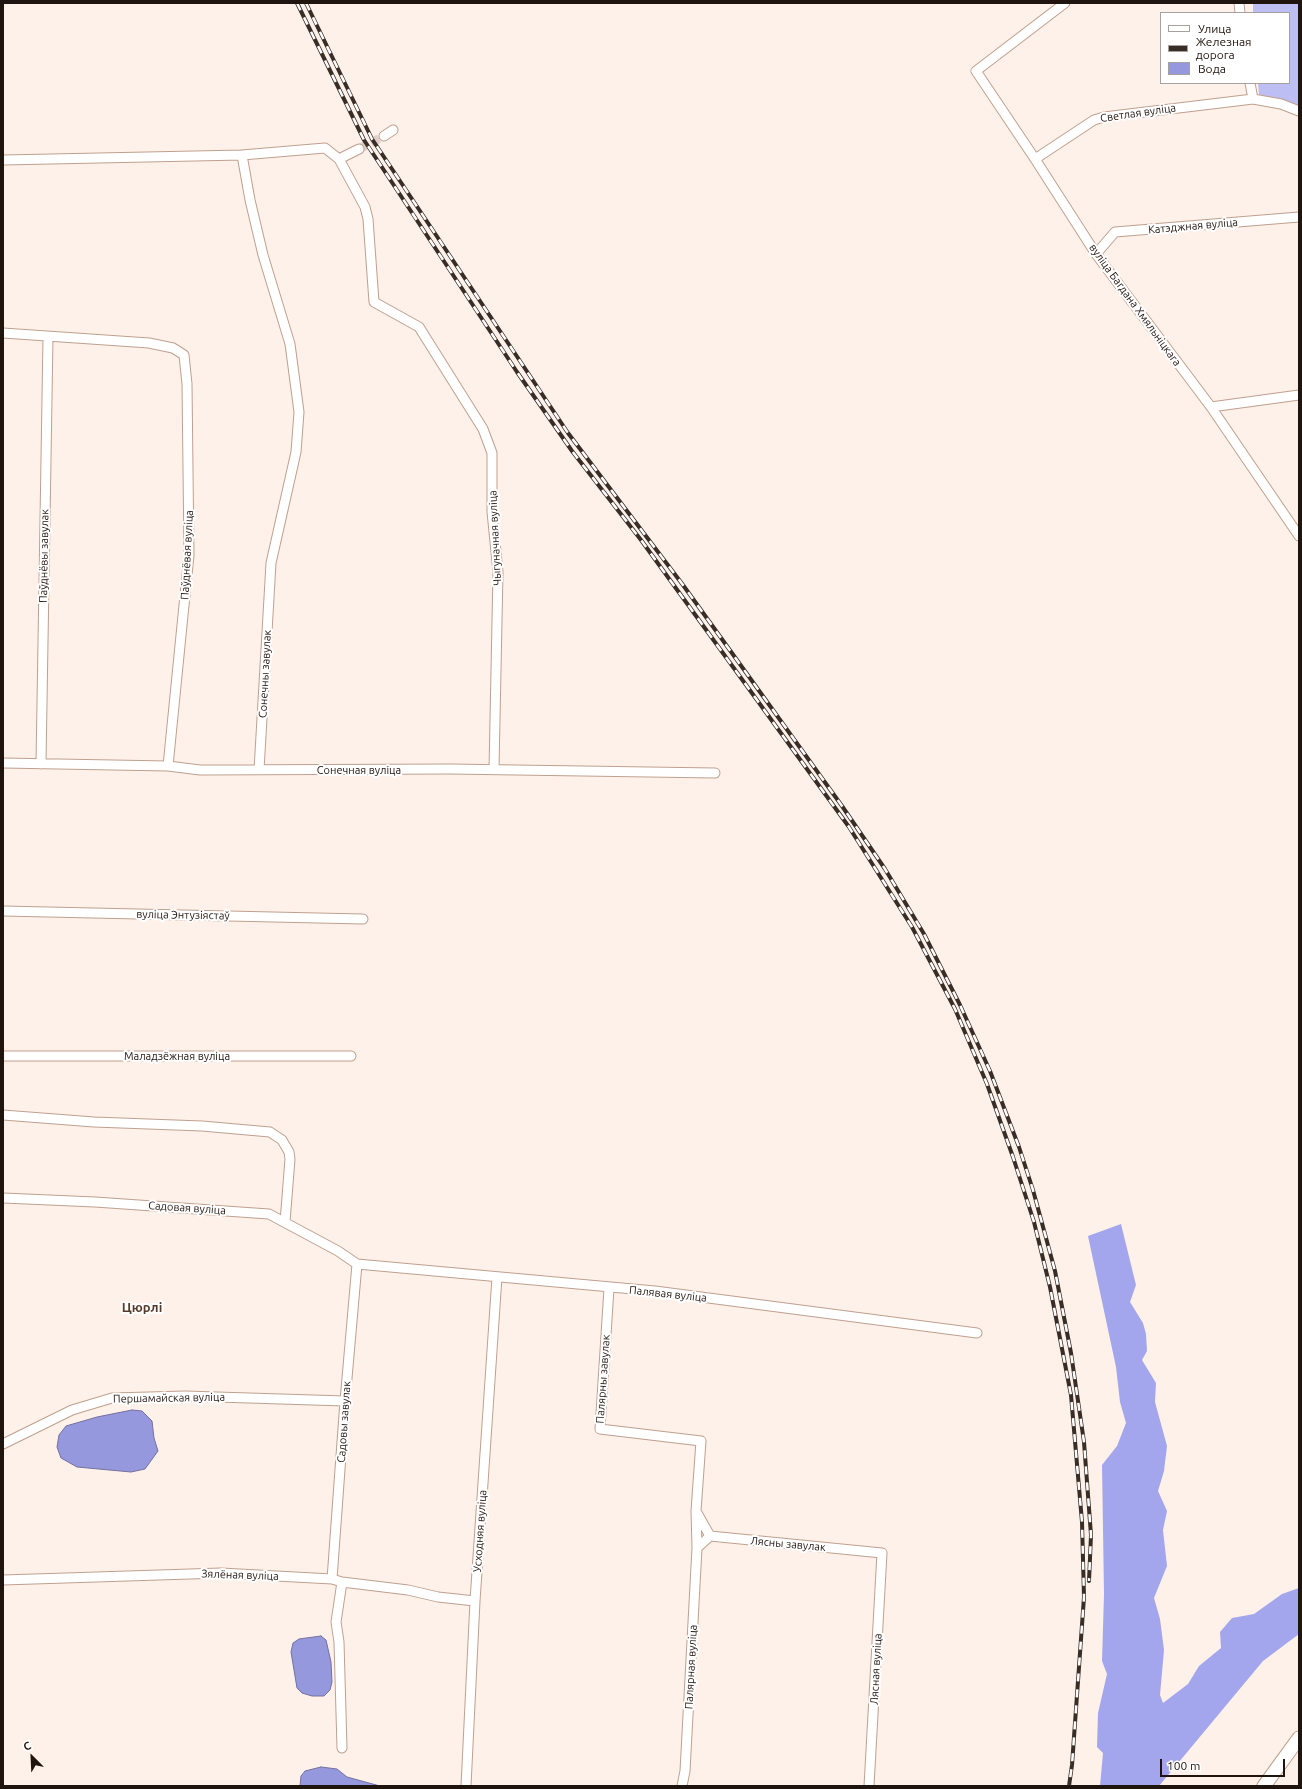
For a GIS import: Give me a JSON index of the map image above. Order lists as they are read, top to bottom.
{
  "streets": {
    "street": [
      "Светлая вуліца",
      "Катэджная вуліца",
      "вуліца Багдана Хмяльніцкага",
      "Чыгуначная вуліца",
      "Паўднёвая вуліца",
      "Паўднёвы завулак",
      "Сонечны завулак",
      "Сонечная вуліца",
      "вуліца Энтузіястаў",
      "Маладзёжная вуліца",
      "Садовая вуліца",
      "Палявая вуліца",
      "Палярны завулак",
      "Першамайская вуліца",
      "Садовы завулак",
      "Усходняя вуліца",
      "Лясны завулак",
      "Зялёная вуліца",
      "Палярная вуліца",
      "Лясная вуліца"
    ]
  },
  "crossings": [
    ["Светлая вуліца", "вуліца Багдана Хмяльніцкага"],
    ["Катэджная вуліца", "вуліца Багдана Хмяльніцкага"],
    ["Чыгуначная вуліца", "Сонечная вуліца"],
    ["Паўднёвая вуліца", "Паўднёвы завулак"],
    ["Паўднёвая вуліца", "Сонечная вуліца"],
    ["Паўднёвы завулак", "Сонечная вуліца"],
    ["Сонечны завулак", "Сонечная вуліца"],
    ["Садовая вуліца", "Палявая вуліца"],
    ["Садовая вуліца", "Садовы завулак"],
    ["Палявая вуліца", "Палярны завулак"],
    ["Палявая вуліца", "Садовы завулак"],
    ["Палявая вуліца", "Усходняя вуліца"],
    ["Палярны завулак", "Палярная вуліца"],
    ["Першамайская вуліца", "Садовы завулак"],
    ["Садовы завулак", "Зялёная вуліца"],
    ["Усходняя вуліца", "Зялёная вуліца"],
    ["Лясны завулак", "Лясная вуліца"]
  ],
  "districts": ["Цюрлі"],
  "legend": ["Улица", "Железная дорога", "Вода"],
  "scale_bar": "100 m",
  "north": "top left"
}
